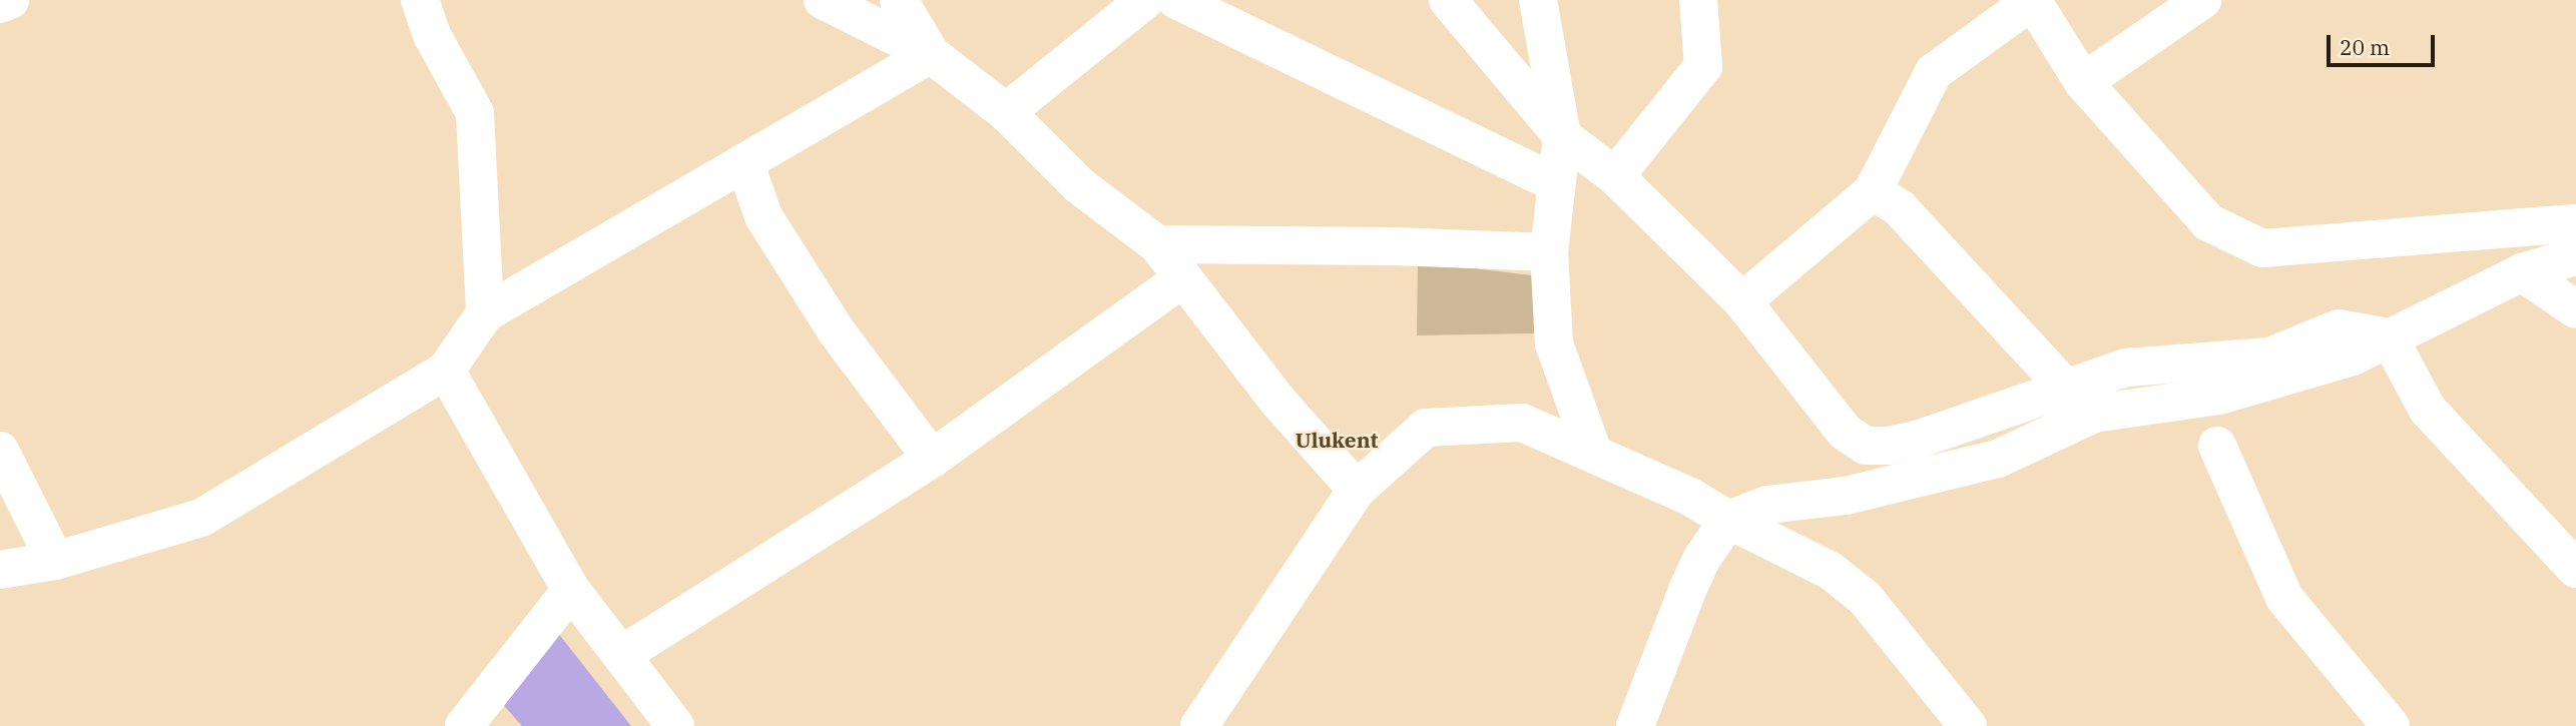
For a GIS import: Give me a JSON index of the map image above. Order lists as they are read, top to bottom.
{
  "districts": ["Ulukent"],
  "scale_bar": "20 m"
}
